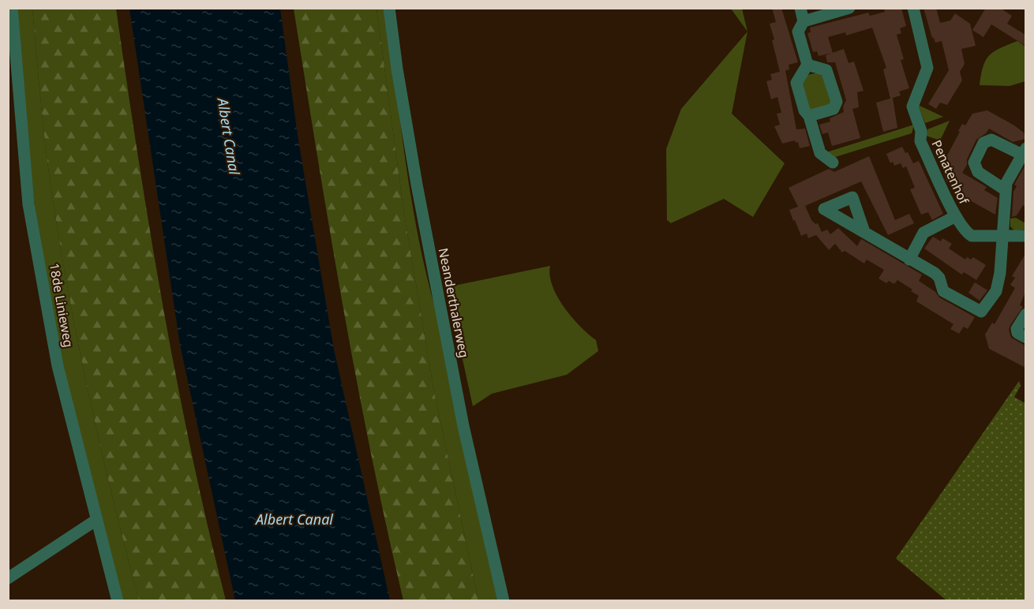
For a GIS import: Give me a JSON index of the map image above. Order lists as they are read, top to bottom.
{
  "streets": {
    "street": ["Penatenhof", "Neanderthalerweg", "18de Linieweg"]
  },
  "water": ["Albert Canal"]
}
